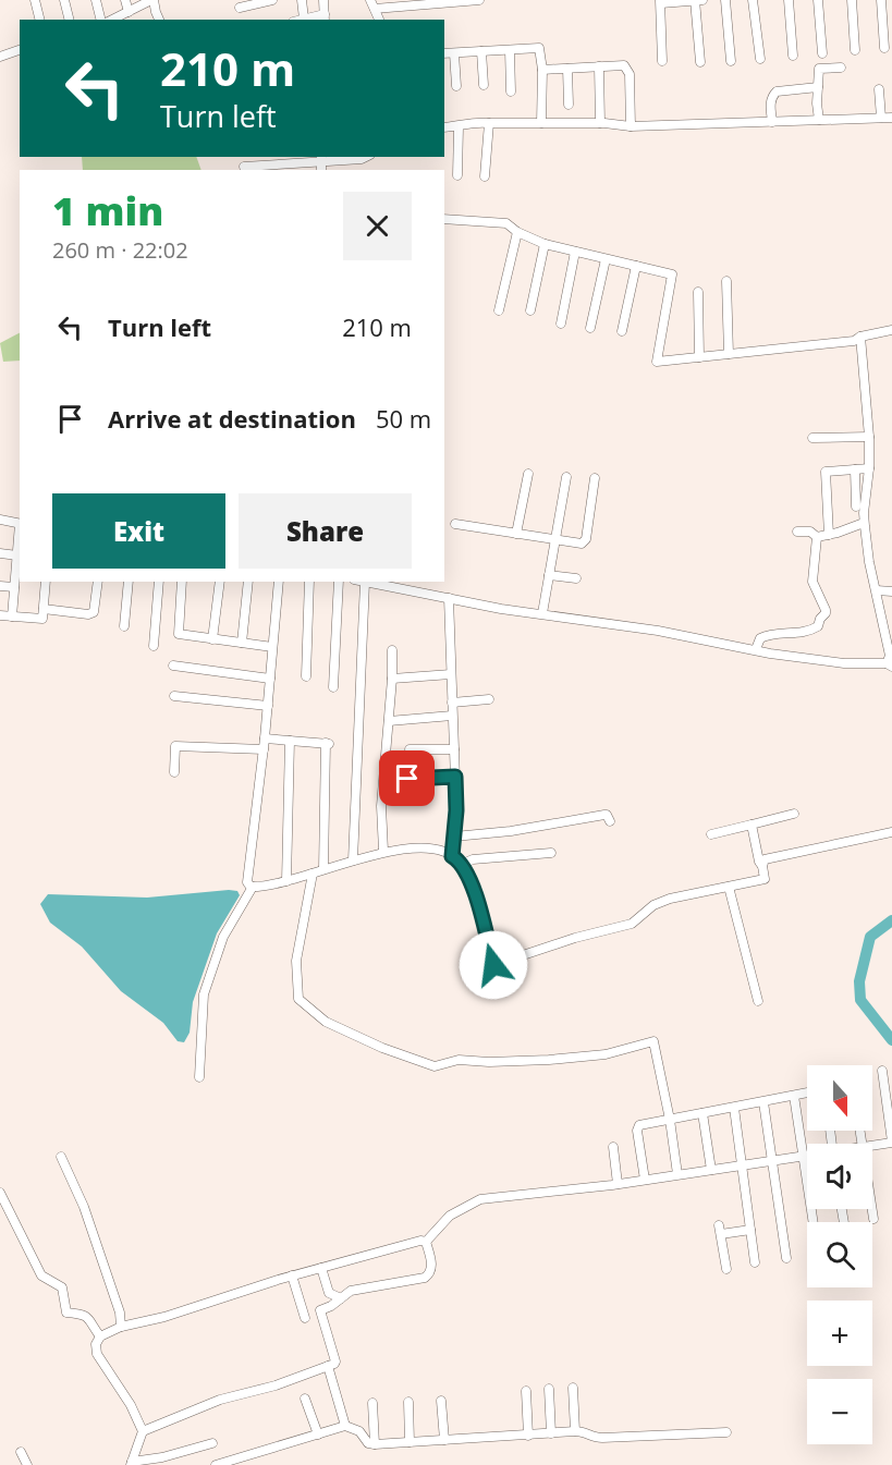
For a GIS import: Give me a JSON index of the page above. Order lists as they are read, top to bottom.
{
  "north": "bottom",
  "page": {
    "turn": ["210 m", "Turn left"],
    "heading": ["1 min", "260 m · 22:02"],
    "list": [
      {
        "name": "Turn left",
        "value": "210 m"
      },
      {
        "name": "Arrive at destination",
        "value": "50 m"
      }
    ],
    "buttons": ["Exit", "Share"],
    "map_buttons": ["+", "−"]
  }
}
